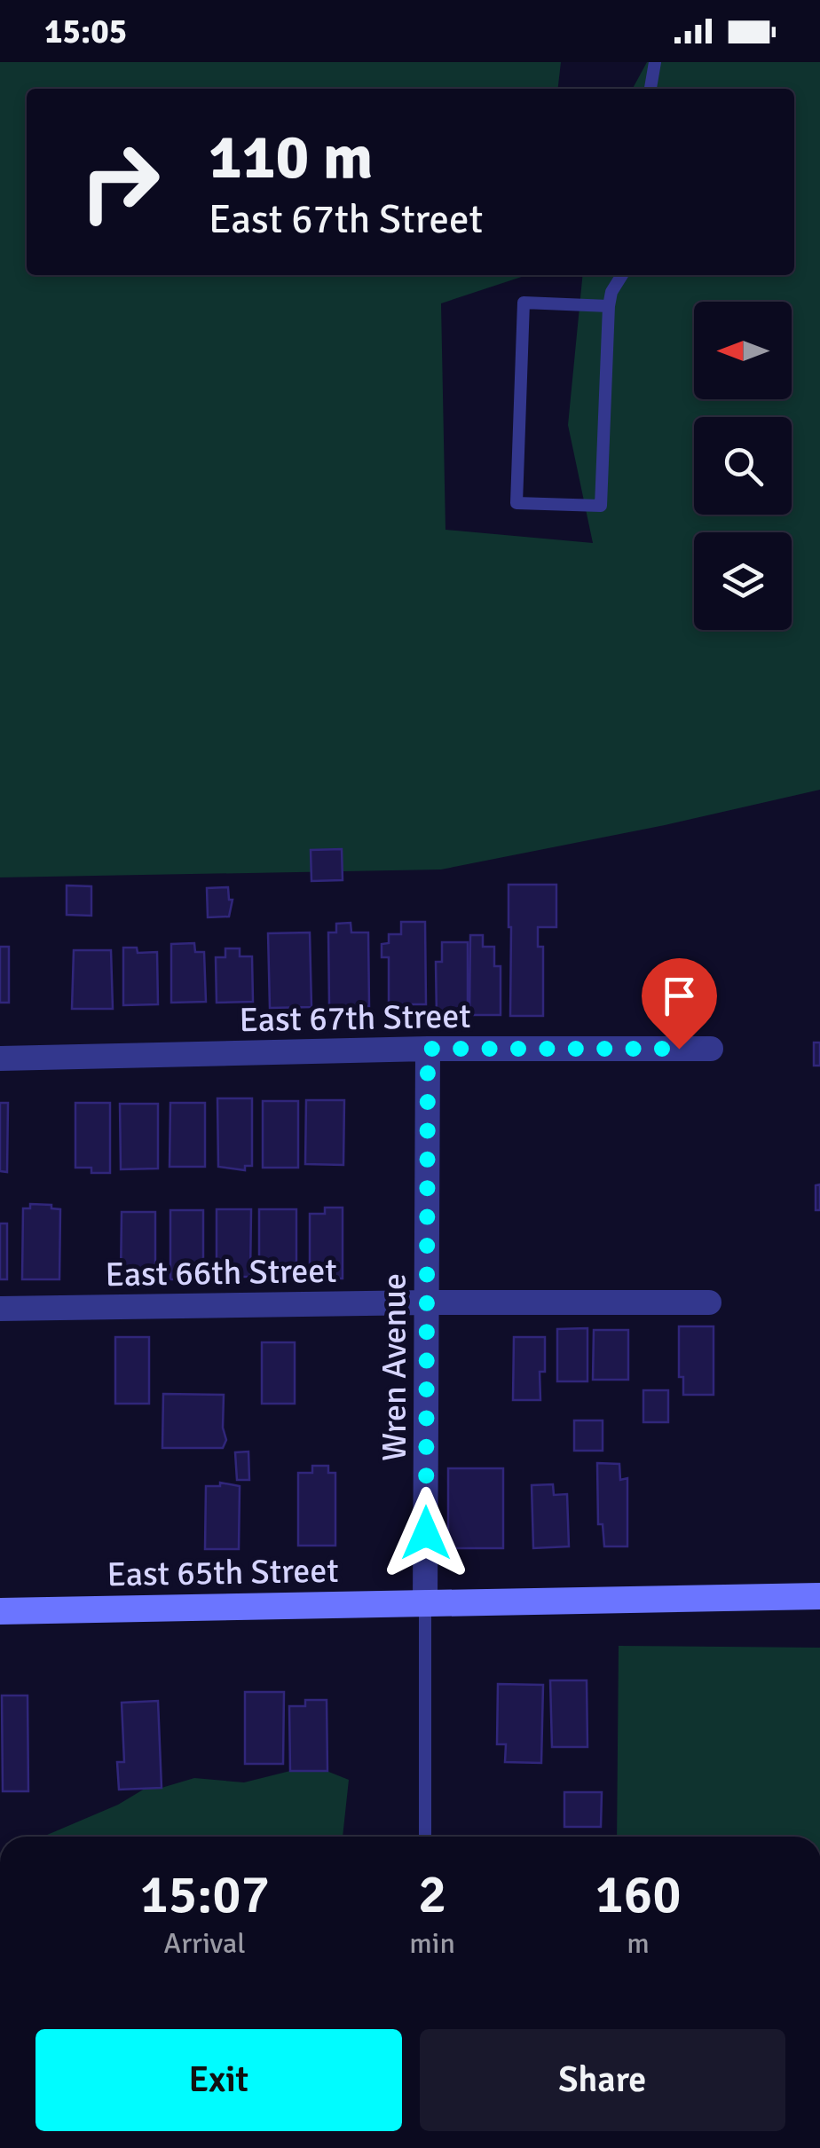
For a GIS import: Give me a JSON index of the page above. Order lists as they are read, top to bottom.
{
  "streets": {
    "street": [
      "East 67th Street",
      "East 66th Street",
      "Wren Avenue",
      "East 65th Street"
    ]
  },
  "crossings": [
    ["East 67th Street", "Wren Avenue"],
    ["East 66th Street", "Wren Avenue"],
    ["Wren Avenue", "East 65th Street"]
  ],
  "north": "left",
  "page": {
    "status": "15:05",
    "turn": ["110 m", "East 67th Street"],
    "eta": [
      "15:07",
      "Arrival",
      "2",
      "min",
      "160",
      "m"
    ],
    "buttons": ["Exit", "Share"]
  }
}
